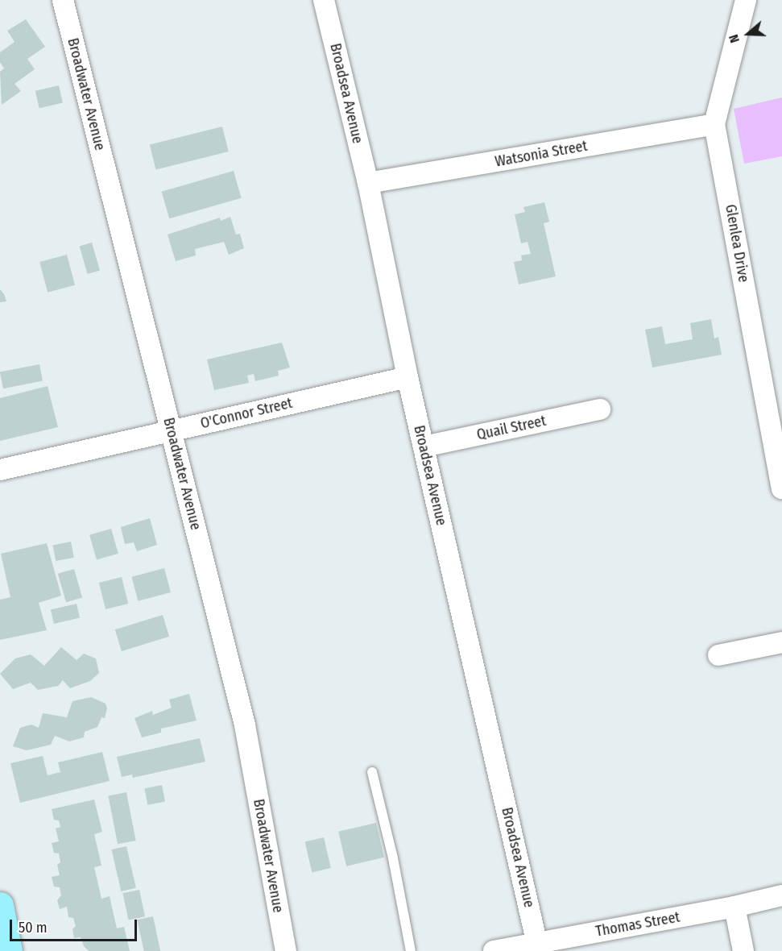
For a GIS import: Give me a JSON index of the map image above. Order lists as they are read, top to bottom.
{
  "streets": {
    "street": [
      "Broadsea Avenue",
      "Broadwater Avenue",
      "Watsonia Street",
      "Glenlea Drive",
      "O'Connor Street",
      "Quail Street",
      "Thomas Street"
    ]
  },
  "crossings": [
    ["Broadsea Avenue", "Watsonia Street"],
    ["Broadsea Avenue", "O'Connor Street"],
    ["Broadsea Avenue", "Quail Street"],
    ["Broadsea Avenue", "Thomas Street"],
    ["Broadwater Avenue", "O'Connor Street"],
    ["Watsonia Street", "Glenlea Drive"]
  ],
  "scale_bar": "50 m",
  "north": "left"
}
